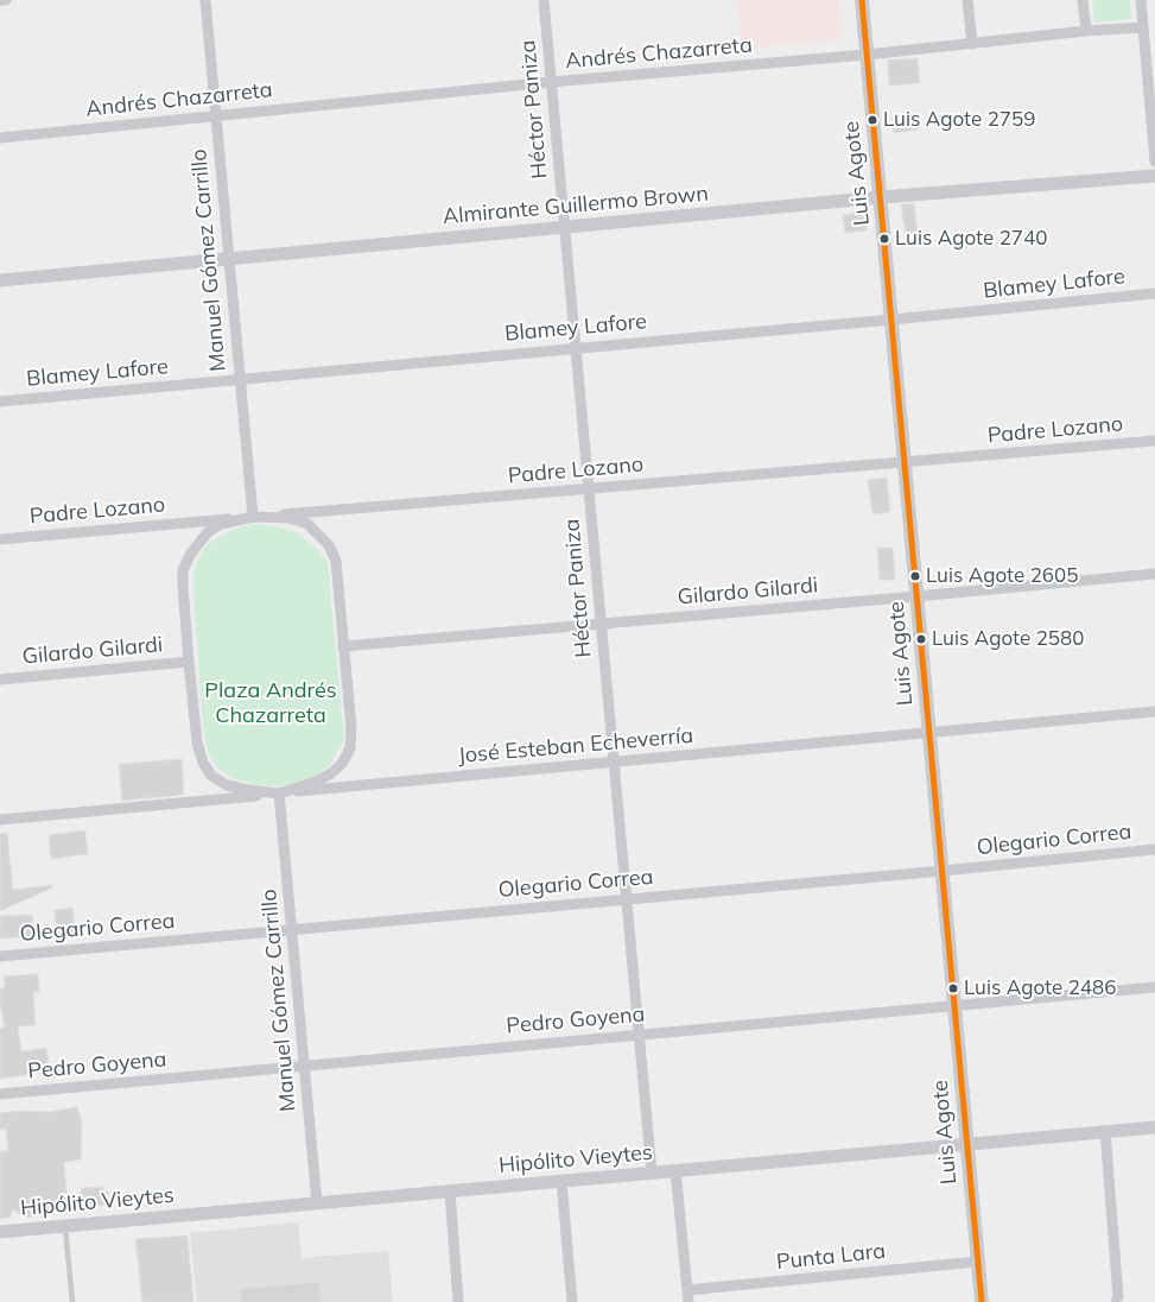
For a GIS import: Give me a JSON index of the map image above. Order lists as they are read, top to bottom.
{
  "streets": {
    "main road": ["Luis Agote"],
    "street": [
      "Andrés Chazarreta",
      "Héctor Paniza",
      "Almirante Guillermo Brown",
      "Manuel Gómez Carrillo",
      "Blamey Lafore",
      "Padre Lozano",
      "Gilardo Gilardi",
      "José Esteban Echeverría",
      "Olegario Correa",
      "Pedro Goyena",
      "Hipólito Vieytes",
      "Punta Lara"
    ]
  },
  "crossings": [
    ["Andrés Chazarreta", "Héctor Paniza"],
    ["Andrés Chazarreta", "Luis Agote"],
    ["Andrés Chazarreta", "Manuel Gómez Carrillo"],
    ["Héctor Paniza", "Almirante Guillermo Brown"],
    ["Héctor Paniza", "Blamey Lafore"],
    ["Héctor Paniza", "Padre Lozano"],
    ["Héctor Paniza", "Gilardo Gilardi"],
    ["Héctor Paniza", "José Esteban Echeverría"],
    ["Héctor Paniza", "Olegario Correa"],
    ["Héctor Paniza", "Pedro Goyena"],
    ["Héctor Paniza", "Hipólito Vieytes"],
    ["Luis Agote", "Almirante Guillermo Brown"],
    ["Luis Agote", "Blamey Lafore"],
    ["Luis Agote", "Padre Lozano"],
    ["Luis Agote", "Gilardo Gilardi"],
    ["Luis Agote", "José Esteban Echeverría"],
    ["Luis Agote", "Olegario Correa"],
    ["Luis Agote", "Pedro Goyena"],
    ["Luis Agote", "Hipólito Vieytes"],
    ["Luis Agote", "Punta Lara"],
    ["Almirante Guillermo Brown", "Manuel Gómez Carrillo"],
    ["Manuel Gómez Carrillo", "Blamey Lafore"],
    ["Manuel Gómez Carrillo", "Padre Lozano"],
    ["Manuel Gómez Carrillo", "José Esteban Echeverría"],
    ["Manuel Gómez Carrillo", "Olegario Correa"],
    ["Manuel Gómez Carrillo", "Pedro Goyena"],
    ["Manuel Gómez Carrillo", "Hipólito Vieytes"]
  ],
  "parks": ["Plaza Andrés Chazarreta"],
  "places": [
    "Luis Agote 2759",
    "Luis Agote 2740",
    "Luis Agote 2605",
    "Luis Agote 2580",
    "Luis Agote 2486"
  ]
}
